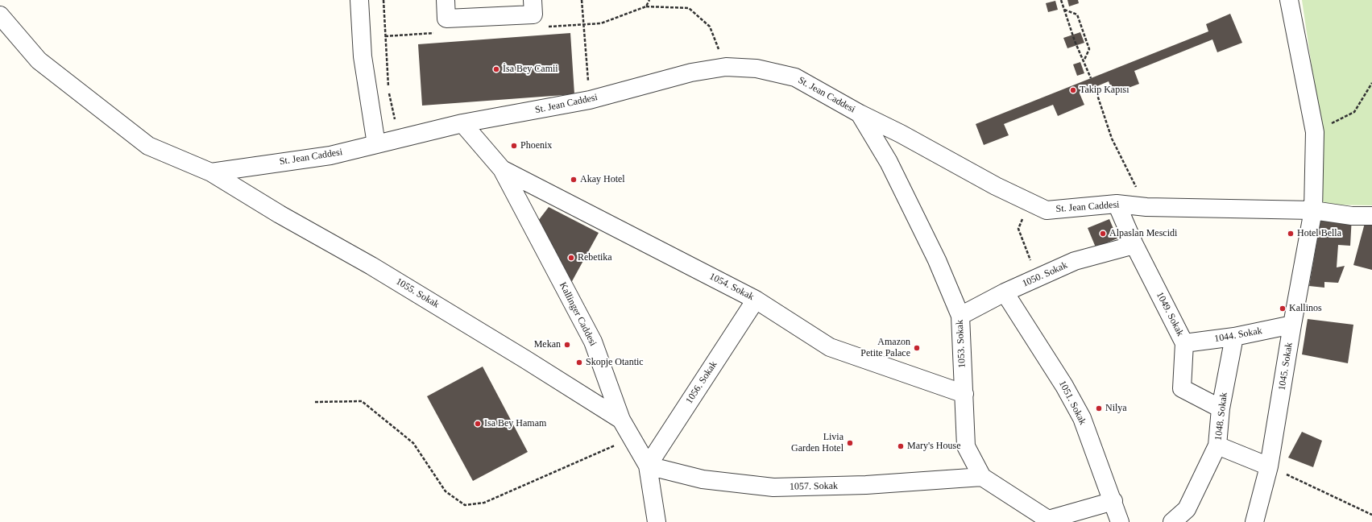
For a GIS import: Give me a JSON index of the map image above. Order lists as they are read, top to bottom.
{
  "streets": {
    "street": [
      "St. Jean Caddesi",
      "1050. Sokak",
      "1054. Sokak",
      "1055. Sokak",
      "Kallinger Caddesi",
      "1049. Sokak",
      "1044. Sokak",
      "1053. Sokak",
      "1045. Sokak",
      "1056. Sokak",
      "1051. Sokak",
      "1048. Sokak",
      "1057. Sokak"
    ]
  },
  "crossings": [
    ["St. Jean Caddesi", "1055. Sokak"],
    ["St. Jean Caddesi", "Kallinger Caddesi"],
    ["St. Jean Caddesi", "1049. Sokak"],
    ["St. Jean Caddesi", "1053. Sokak"],
    ["St. Jean Caddesi", "1045. Sokak"],
    ["1050. Sokak", "1049. Sokak"],
    ["1050. Sokak", "1053. Sokak"],
    ["1050. Sokak", "1051. Sokak"],
    ["1054. Sokak", "Kallinger Caddesi"],
    ["1054. Sokak", "1053. Sokak"],
    ["1054. Sokak", "1056. Sokak"],
    ["1055. Sokak", "Kallinger Caddesi"],
    ["Kallinger Caddesi", "1056. Sokak"],
    ["Kallinger Caddesi", "1057. Sokak"],
    ["1049. Sokak", "1044. Sokak"],
    ["1049. Sokak", "1048. Sokak"],
    ["1044. Sokak", "1045. Sokak"],
    ["1044. Sokak", "1048. Sokak"],
    ["1053. Sokak", "1057. Sokak"],
    ["1056. Sokak", "1057. Sokak"]
  ],
  "places": [
    "İsa Bey Camii",
    "Takip Kapısı",
    "Phoenix",
    "Akay Hotel",
    "Alpaslan Mescidi",
    "Hotel Bella",
    "Rebetika",
    "Kallinos",
    "Mekan",
    "Amazon Petite Palace",
    "Skopje Otantic",
    "Nilya",
    "Isa Bey Hamam",
    "Livia Garden Hotel",
    "Mary's House"
  ]
}
